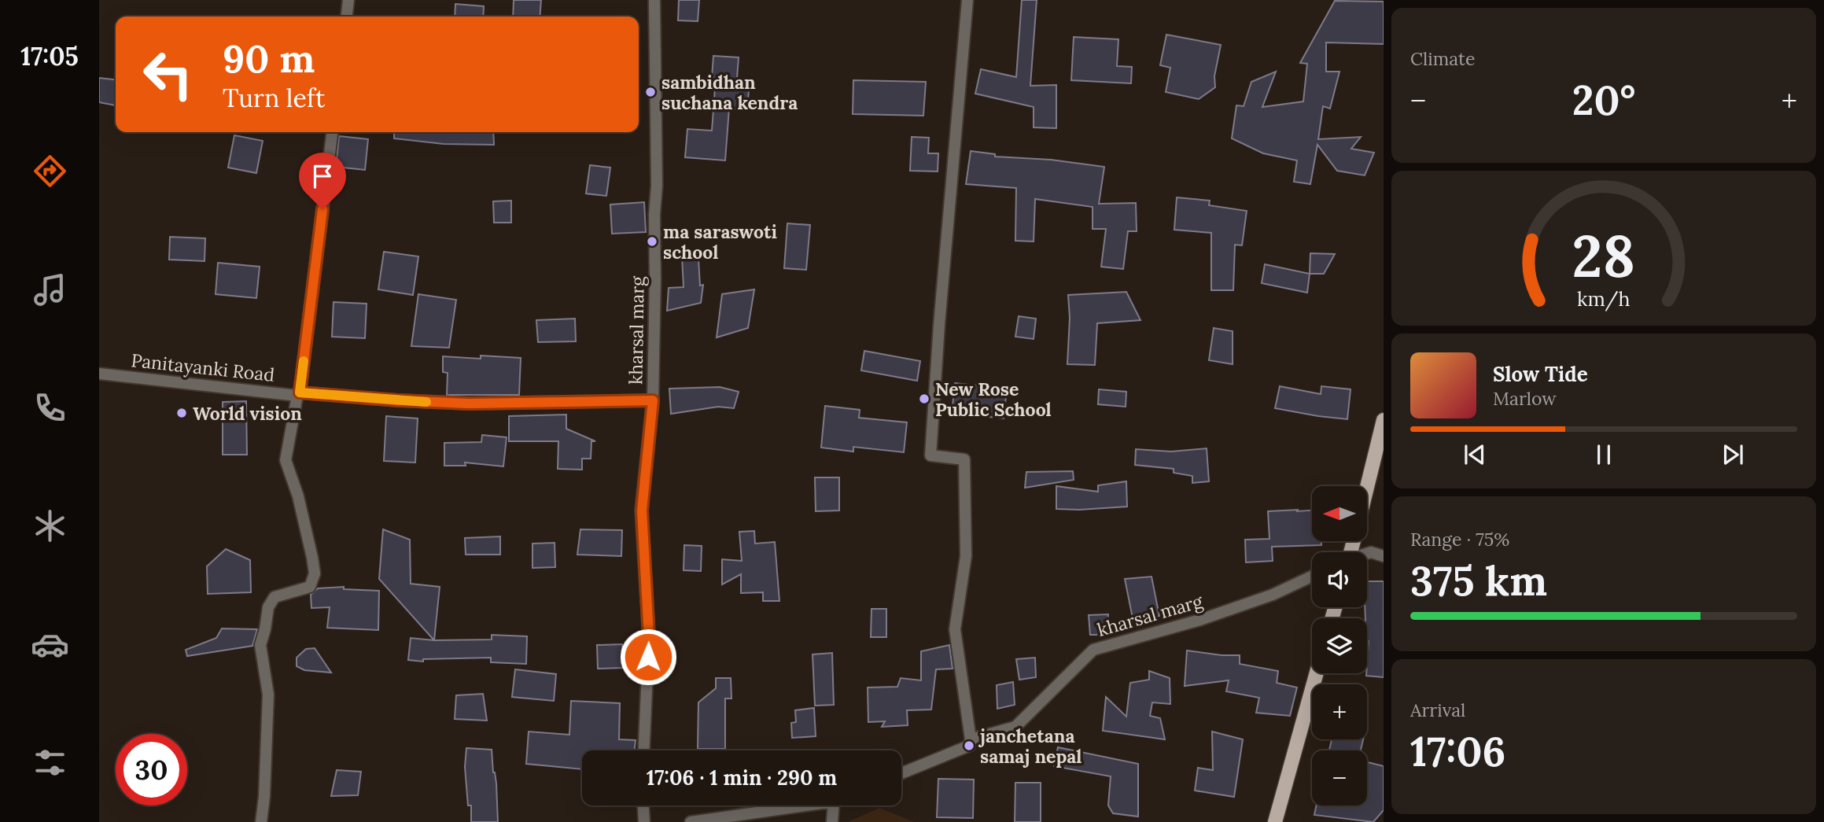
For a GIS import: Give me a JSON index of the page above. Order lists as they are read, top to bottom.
{
  "streets": {
    "street": ["kharsal marg", "Panitayanki Road"]
  },
  "crossings": [
    ["kharsal marg", "Panitayanki Road"]
  ],
  "places": [
    "sambidhan suchana kendra",
    "ma saraswoti school",
    "New Rose Public School",
    "World vision",
    "janchetana samaj nepal"
  ],
  "north": "left",
  "page": {
    "tabs": "17:05",
    "tile": [
      "Climate",
      ["Range · 75%", "375 km"],
      ["Arrival", "17:06"]
    ],
    "turn": ["90 m", "Turn left"],
    "heat": ["−", "20°", "+"],
    "song": ["Slow Tide", "Marlow"],
    "map_buttons": ["+", "−"],
    "limit": "30",
    "trip": "17:06 · 1 min · 290 m",
    "gauge": ["28", "km/h"]
  }
}
